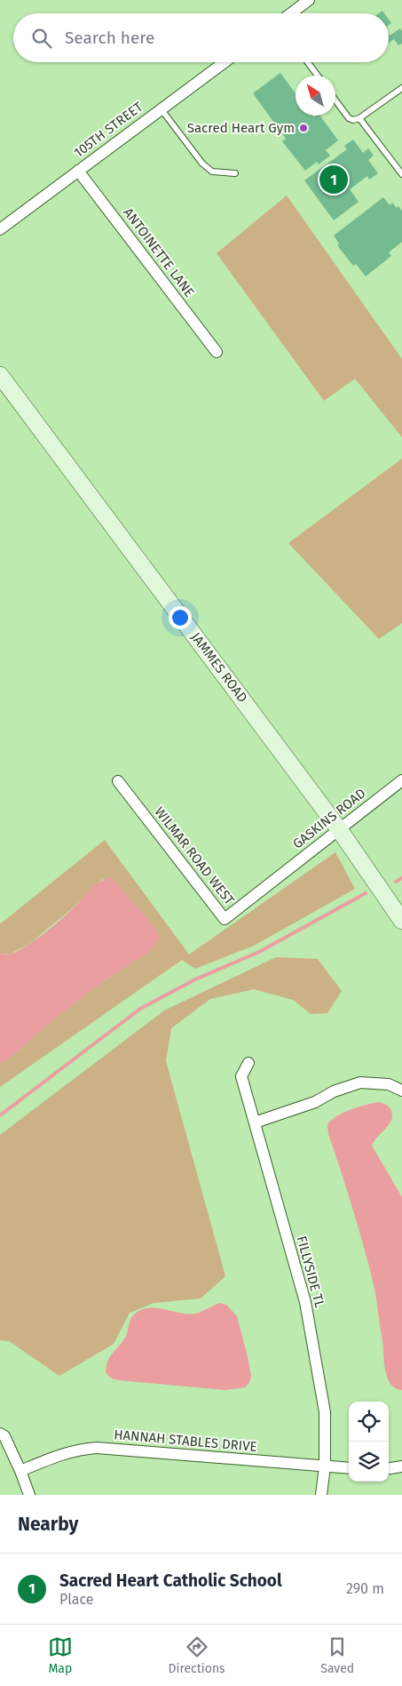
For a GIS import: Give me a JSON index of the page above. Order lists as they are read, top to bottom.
{
  "streets": {
    "street": [
      "105TH STREET",
      "ANTOINETTE LANE",
      "JAMMES ROAD",
      "GASKINS ROAD",
      "WILMAR ROAD WEST",
      "FILLYSIDE TL",
      "HANNAH STABLES DRIVE"
    ]
  },
  "crossings": [
    ["105TH STREET", "ANTOINETTE LANE"],
    ["JAMMES ROAD", "GASKINS ROAD"],
    ["GASKINS ROAD", "WILMAR ROAD WEST"],
    ["FILLYSIDE TL", "HANNAH STABLES DRIVE"]
  ],
  "places": ["Sacred Heart Gym"],
  "north": "top left",
  "page": {
    "search": "Search here",
    "pins": "1",
    "heading": "Nearby",
    "list": [
      {
        "mark": "1",
        "name": "Sacred Heart Catholic School",
        "note": "Place",
        "value": "290 m"
      }
    ],
    "nav": ["Map", "Directions", "Saved"]
  }
}
